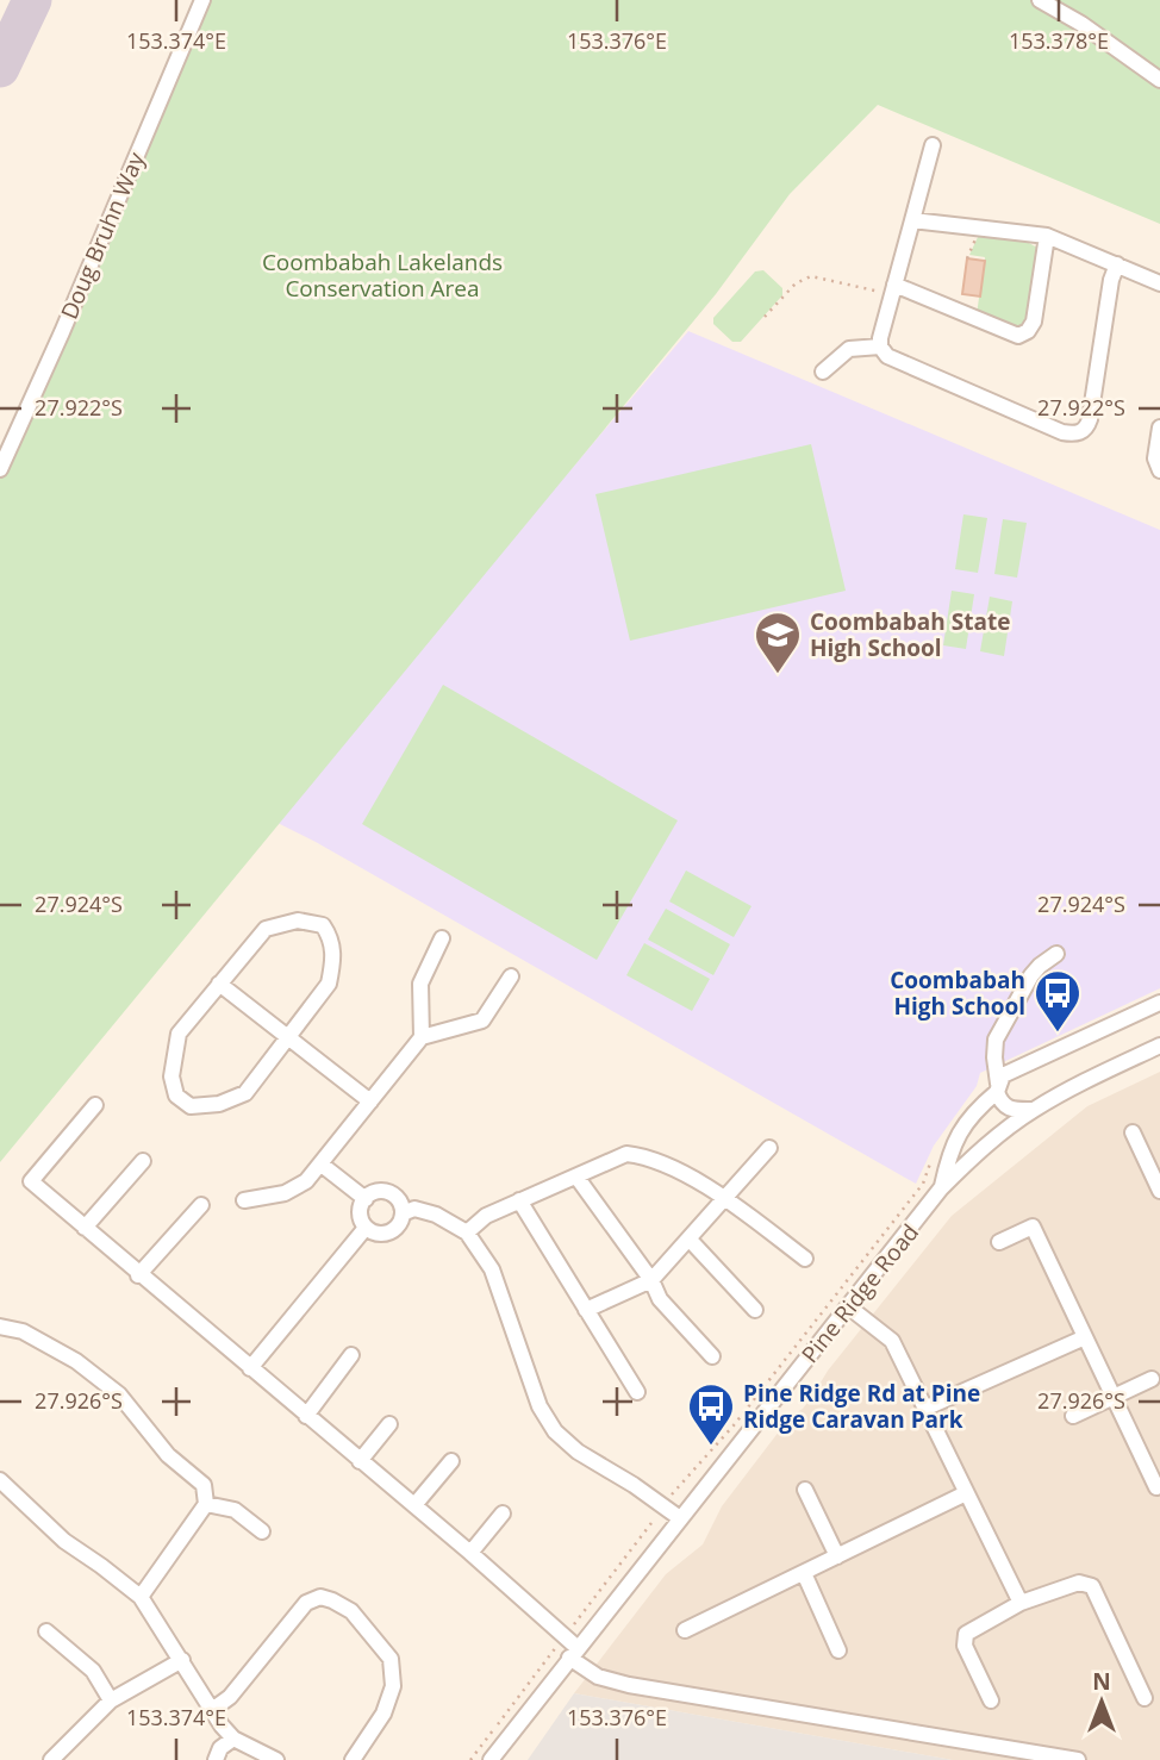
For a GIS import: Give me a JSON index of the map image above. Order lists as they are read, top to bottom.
{
  "streets": {
    "street": ["Doug Bruhn Way", "Pine Ridge Road"]
  },
  "parks": ["Coombabah Lakelands Conservation Area"],
  "places": {
    "school or university": ["Coombabah State High School"],
    "bus stop": ["Coombabah High School", "Pine Ridge Rd at Pine Ridge Caravan Park"]
  },
  "north": "top",
  "coordinates": [
    "153.374°E",
    "153.376°E",
    "153.378°E",
    "27.922°S",
    "27.924°S",
    "27.926°S"
  ]
}
